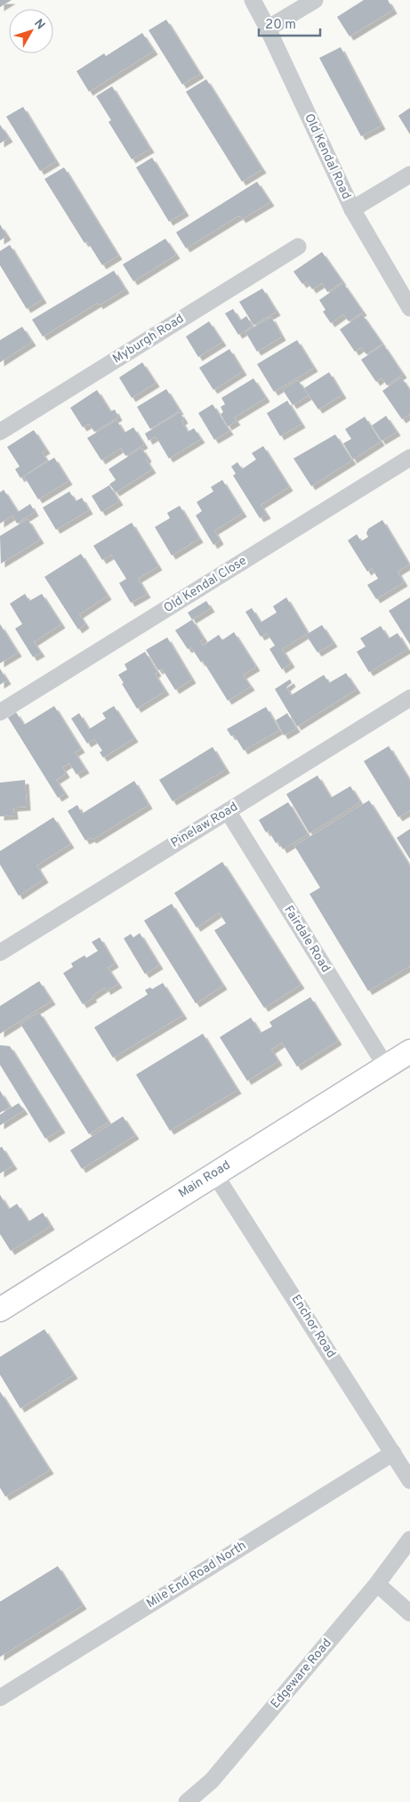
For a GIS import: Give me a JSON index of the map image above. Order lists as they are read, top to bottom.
{
  "streets": {
    "main road": ["Main Road"],
    "street": [
      "Old Kendal Road",
      "Myburgh Road",
      "Old Kendal Close",
      "Pinelaw Road",
      "Fairdale Road",
      "Enchor Road",
      "Mile End Road North",
      "Edgeware Road"
    ]
  },
  "crossings": [
    ["Pinelaw Road", "Fairdale Road"],
    ["Fairdale Road", "Main Road"],
    ["Main Road", "Enchor Road"],
    ["Enchor Road", "Mile End Road North"]
  ],
  "scale_bar": "20 m",
  "north": "top right"
}
